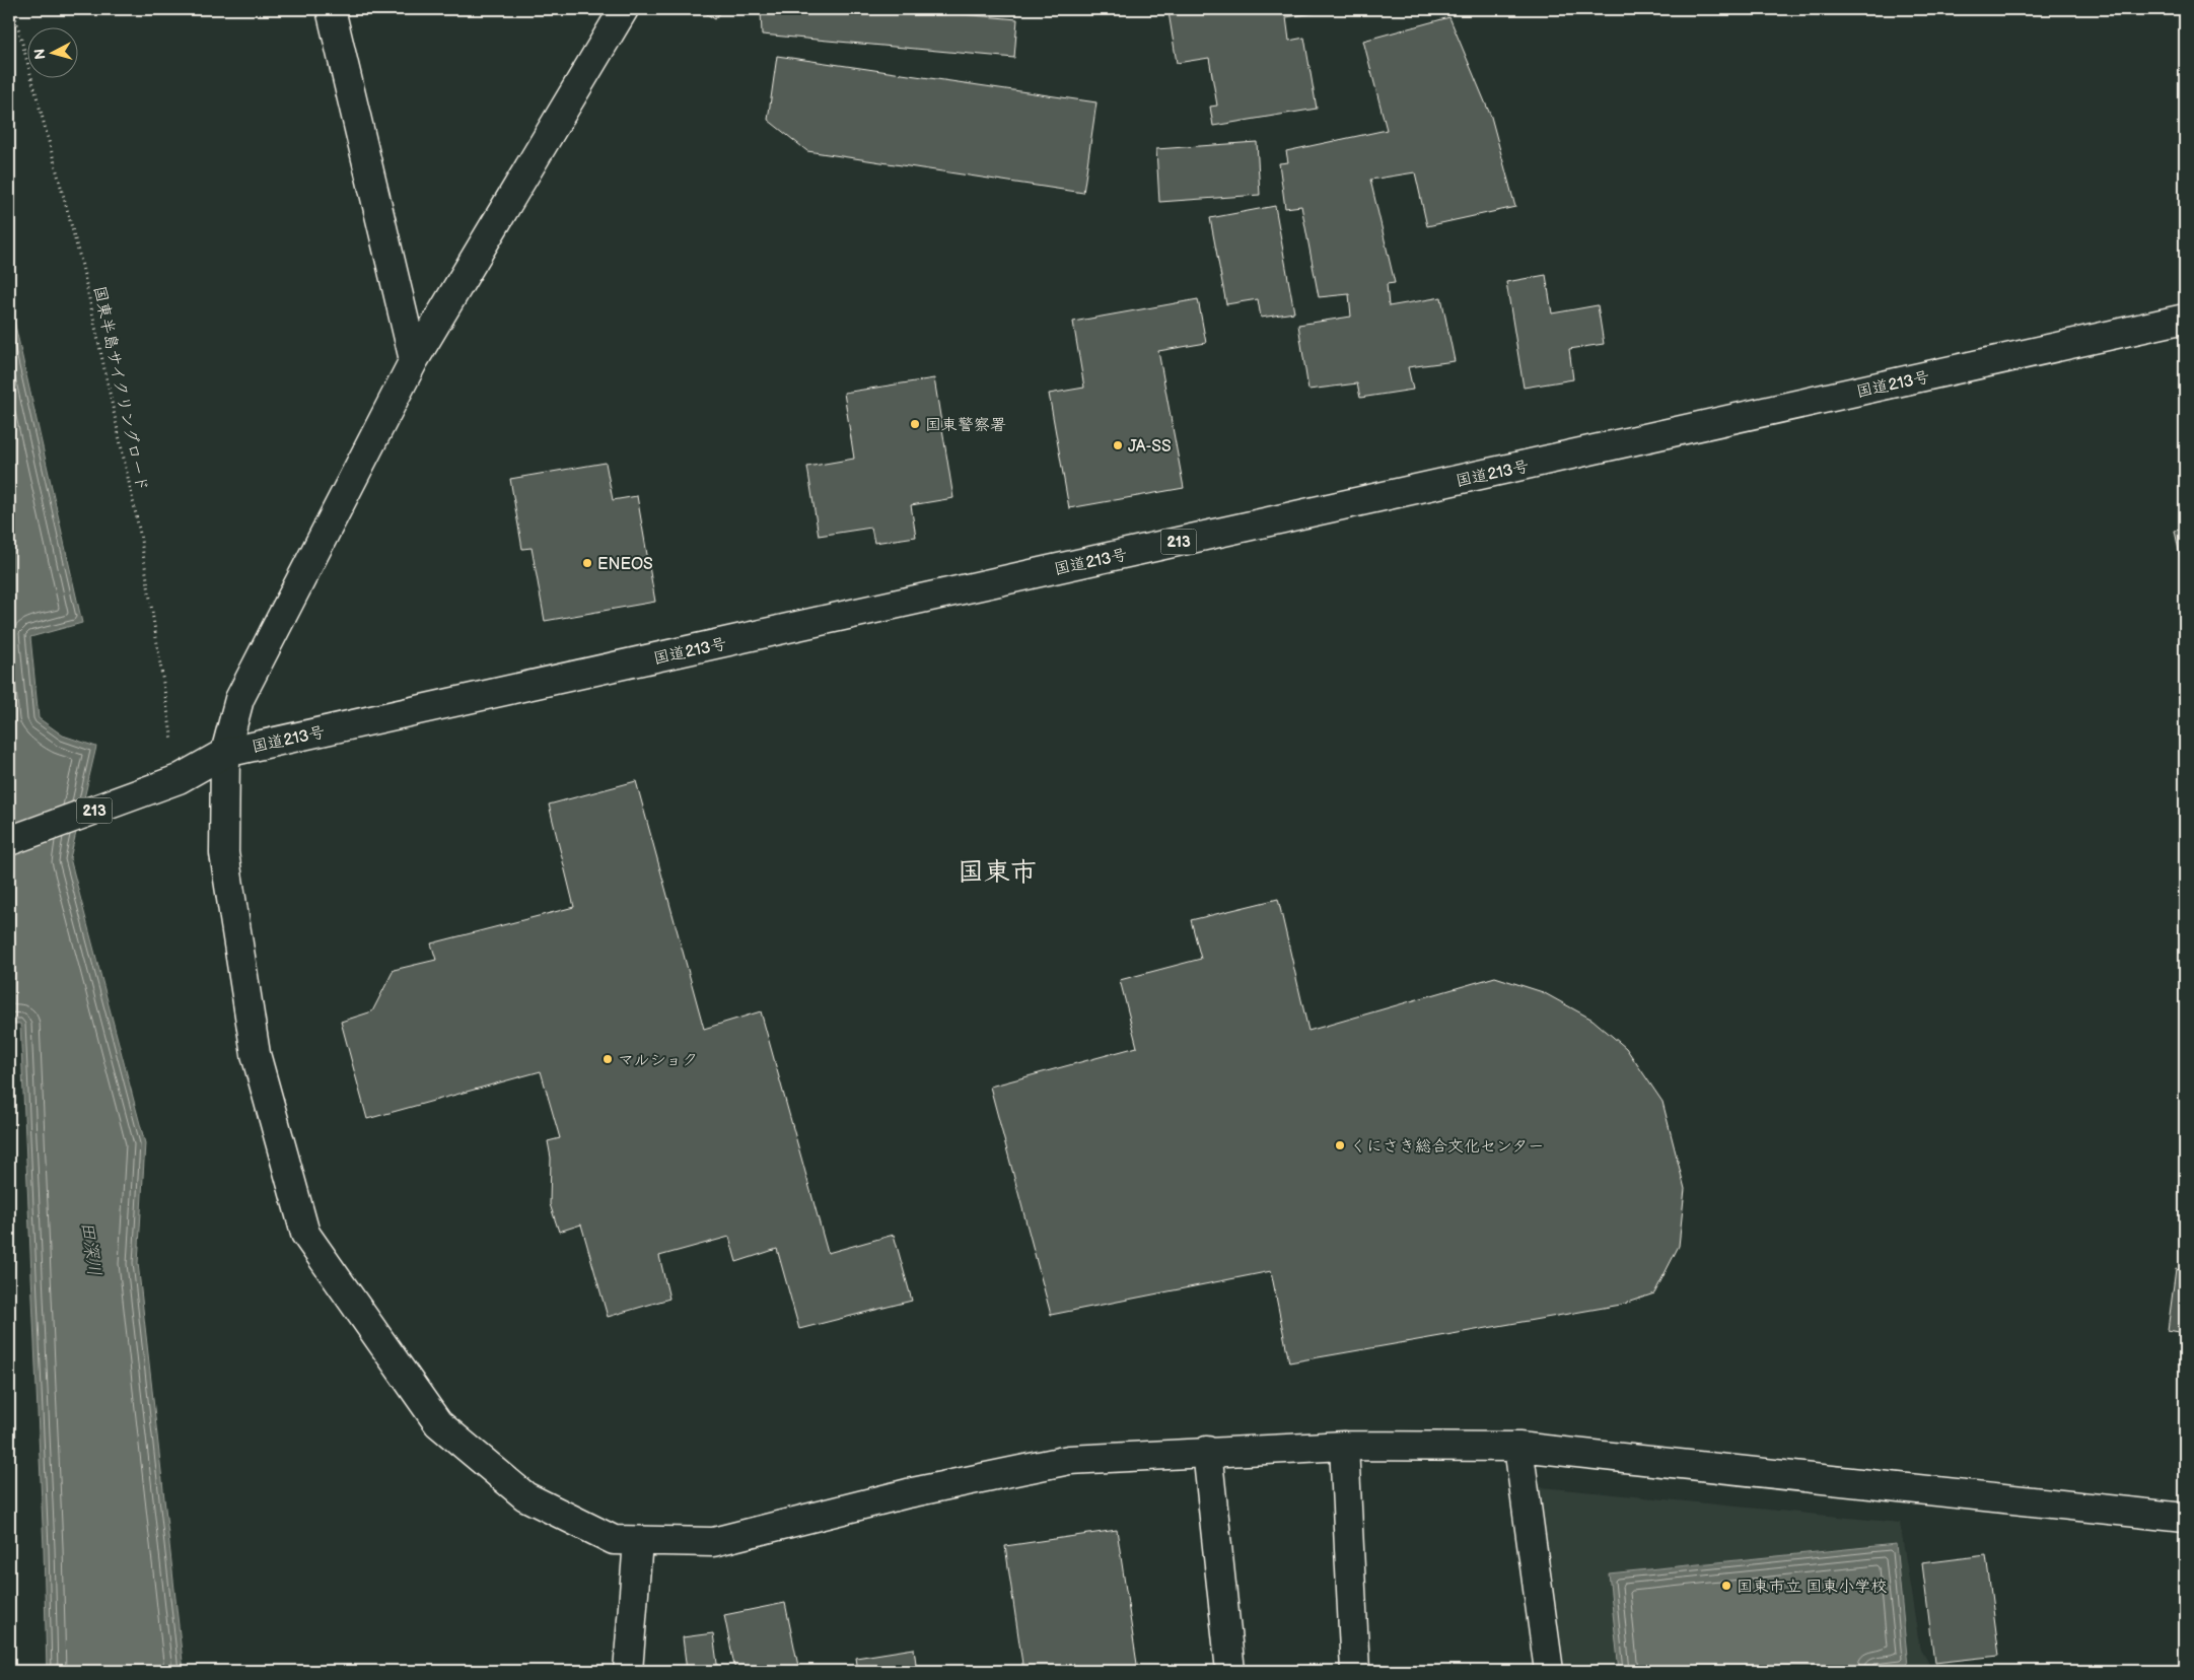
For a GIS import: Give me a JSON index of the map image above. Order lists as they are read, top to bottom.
{
  "streets": {
    "main road": ["国道213号", "213"],
    "path": ["国東半島サイクリングロード"]
  },
  "crossings": [
    ["国道213号", "国東半島サイクリングロード"]
  ],
  "districts": ["国東市"],
  "water": ["田深川"],
  "places": [
    "国東警察署",
    "JA-SS",
    "ENEOS",
    "マルショク",
    "くにさき総合文化センター",
    "国東市立 国東小学校"
  ],
  "north": "left"
}
